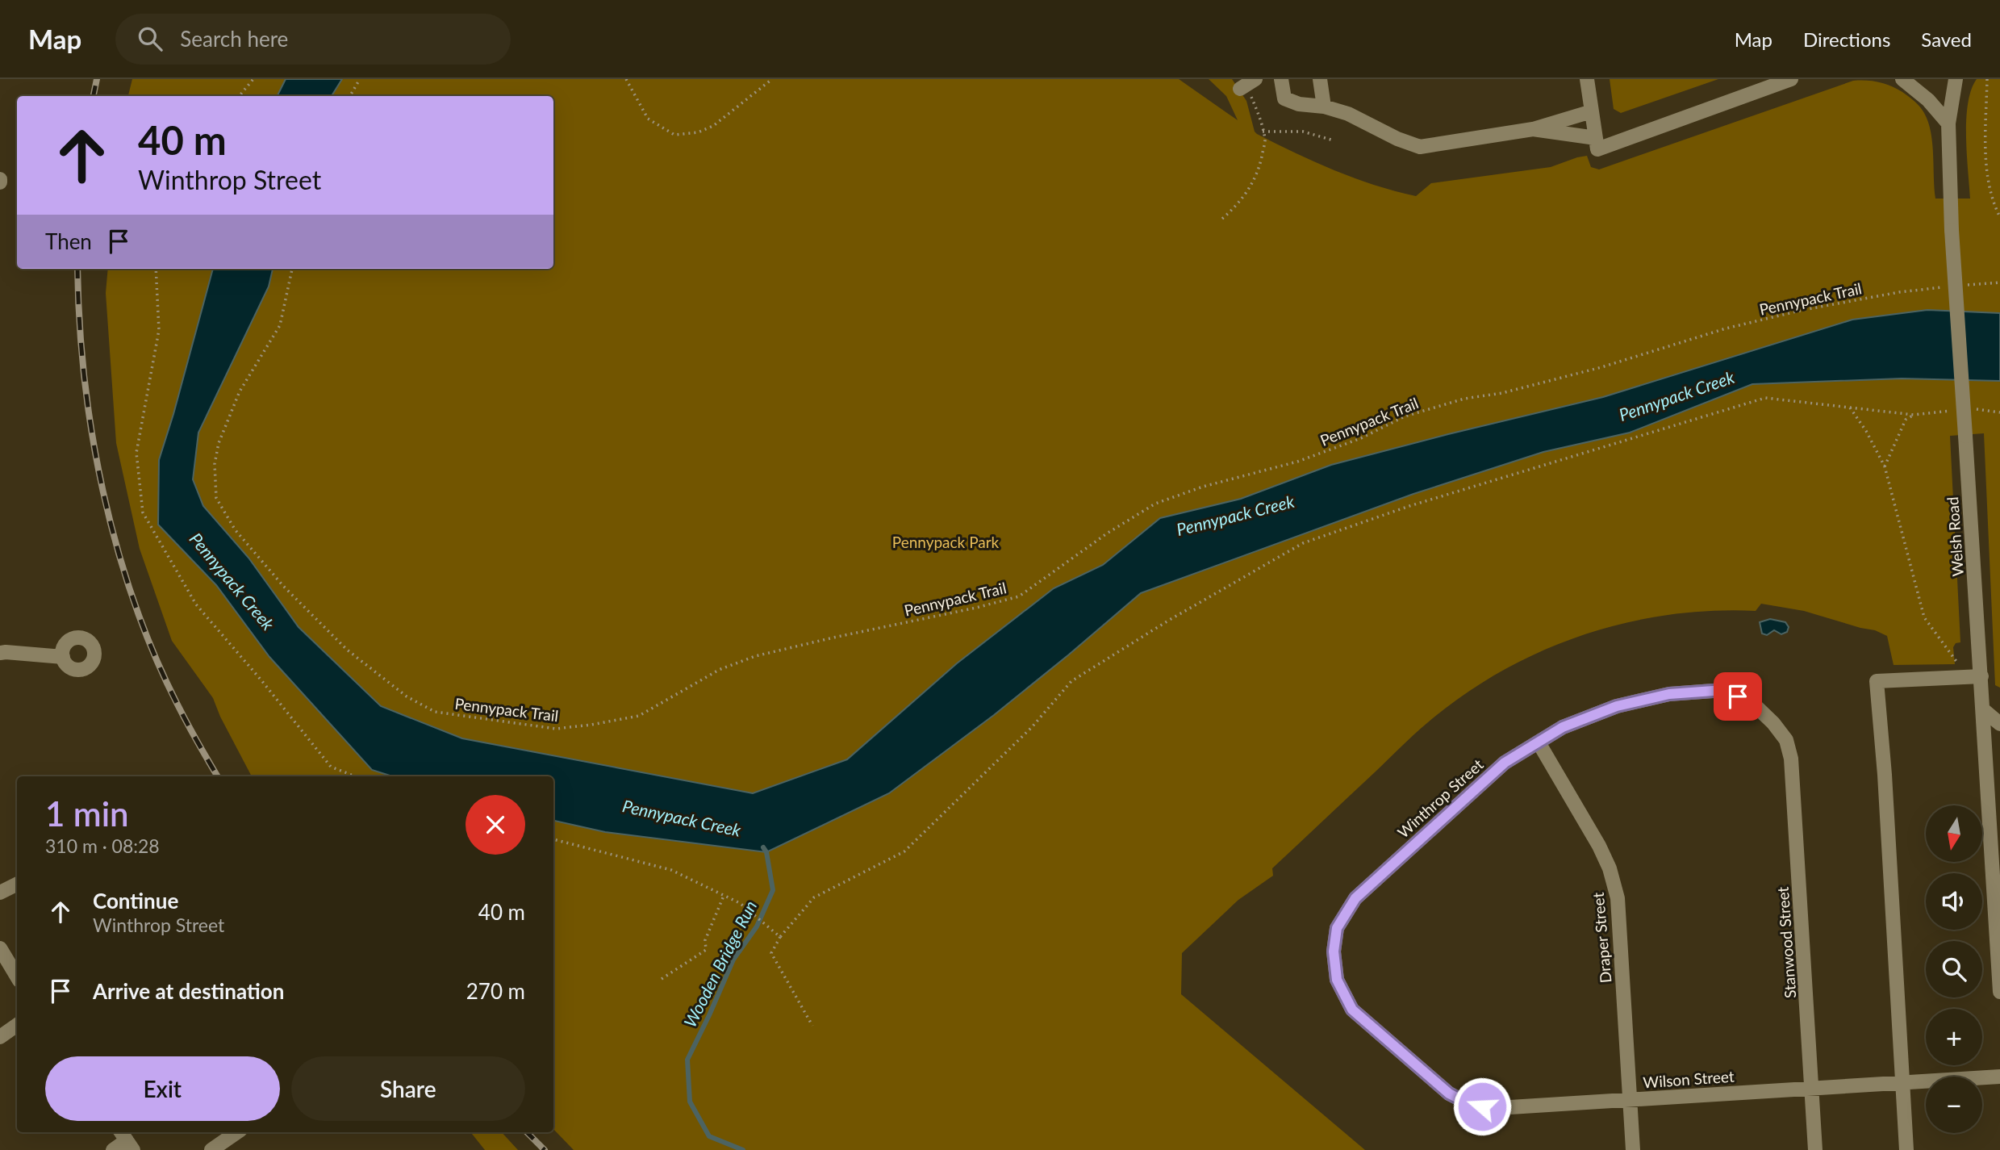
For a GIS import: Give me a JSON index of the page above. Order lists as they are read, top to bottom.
{
  "streets": {
    "street": [
      "Welsh Road",
      "Winthrop Street",
      "Draper Street",
      "Stanwood Street",
      "Wilson Street"
    ],
    "path": ["Pennypack Trail"]
  },
  "crossings": [
    ["Winthrop Street", "Draper Street"],
    ["Winthrop Street", "Stanwood Street"],
    ["Winthrop Street", "Wilson Street"],
    ["Draper Street", "Wilson Street"],
    ["Stanwood Street", "Wilson Street"]
  ],
  "water": ["Pennypack Creek", "Wooden Bridge Run"],
  "parks": ["Pennypack Park"],
  "north": "bottom",
  "page": {
    "header": "Map",
    "search": "Search here",
    "nav": ["Map", "Directions", "Saved"],
    "turn": ["40 m", "Winthrop Street"],
    "then": "Then",
    "heading": ["1 min", "310 m · 08:28"],
    "map_buttons": ["+", "−"],
    "list": [
      {
        "name": "Continue",
        "note": "Winthrop Street",
        "value": "40 m"
      },
      {
        "name": "Arrive at destination",
        "value": "270 m"
      }
    ],
    "buttons": ["Exit", "Share"]
  }
}
